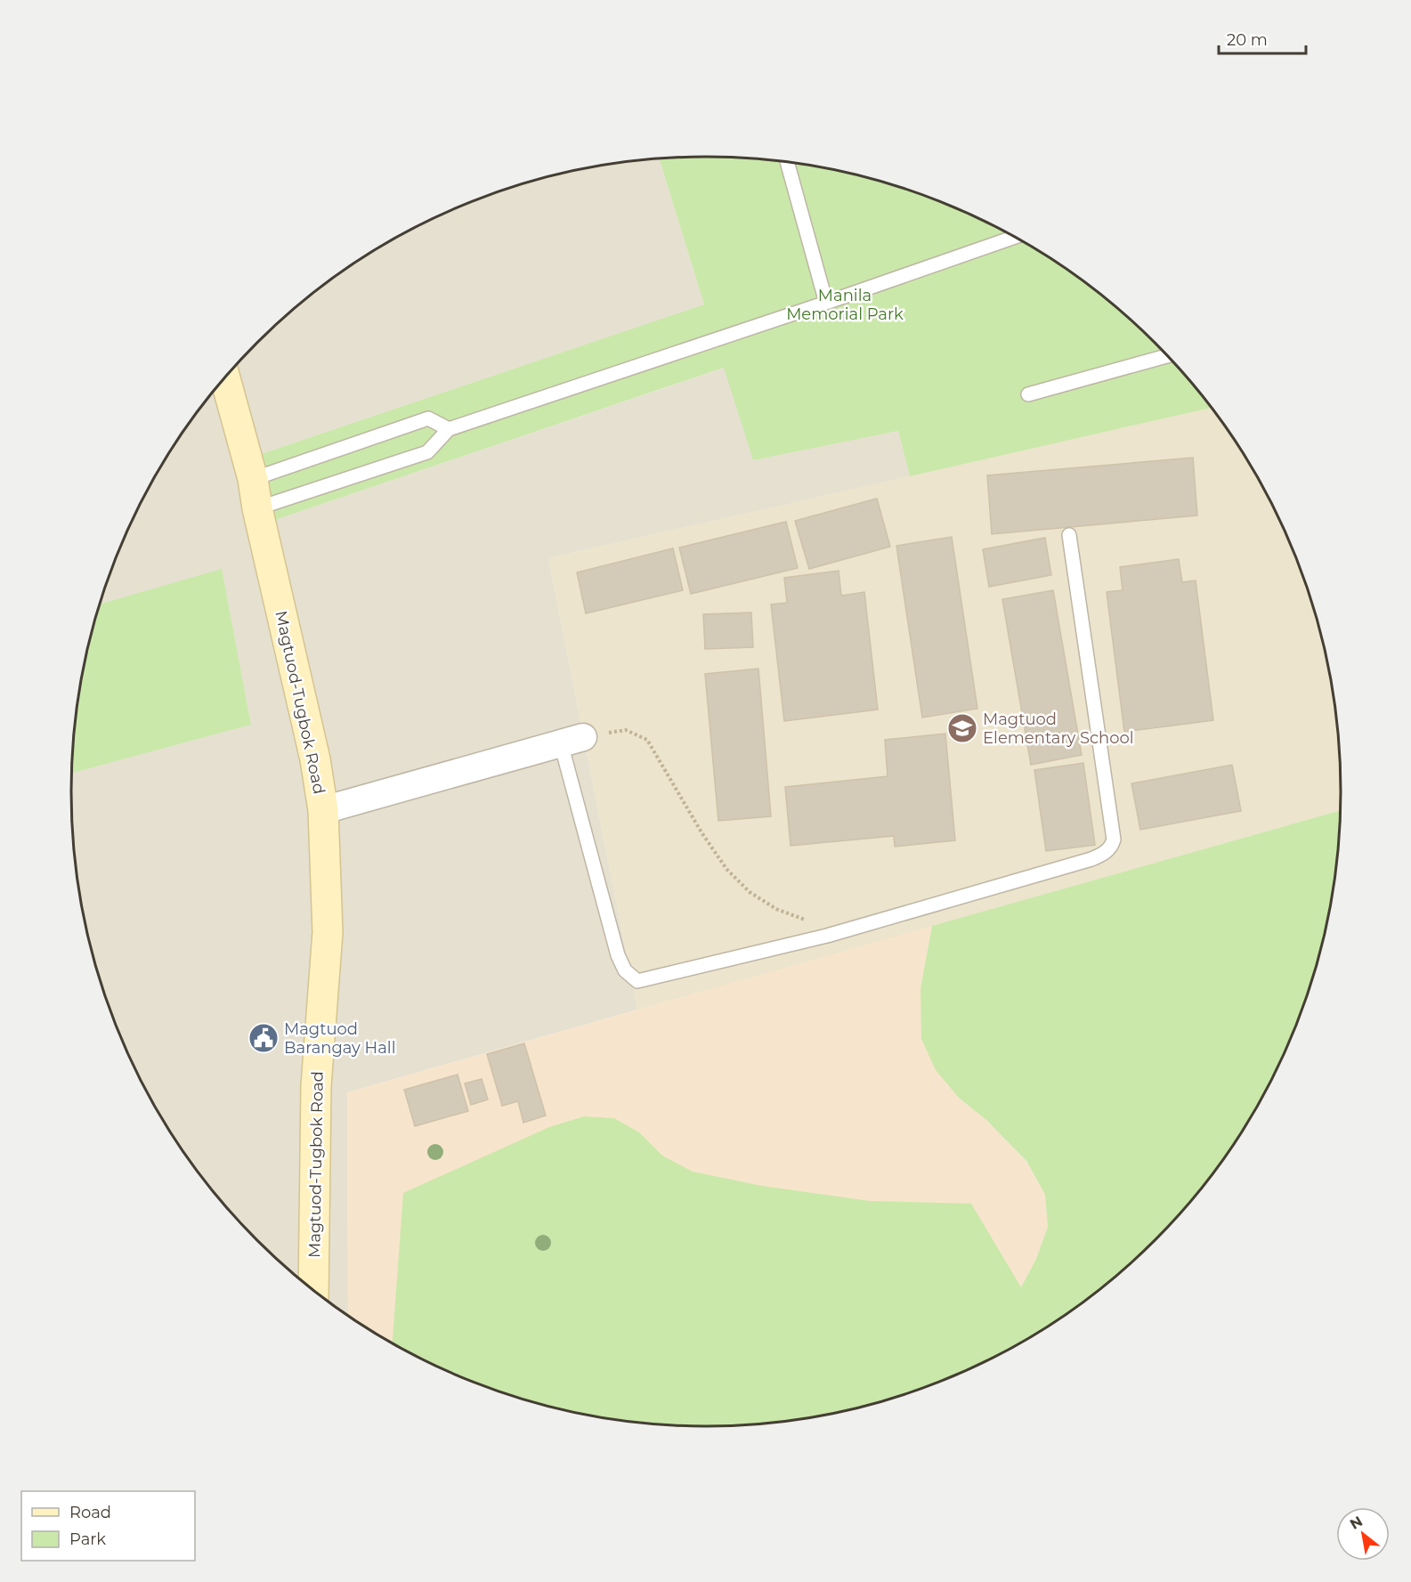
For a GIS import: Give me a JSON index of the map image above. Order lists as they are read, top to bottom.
{
  "streets": {
    "main road": ["Magtuod-Tugbok Road"]
  },
  "parks": ["Manila Memorial Park"],
  "places": {
    "school or university": ["Magtuod Elementary School"],
    "public building": ["Magtuod Barangay Hall"]
  },
  "legend": ["Road", "Park"],
  "scale_bar": "20 m",
  "north": "top left"
}
